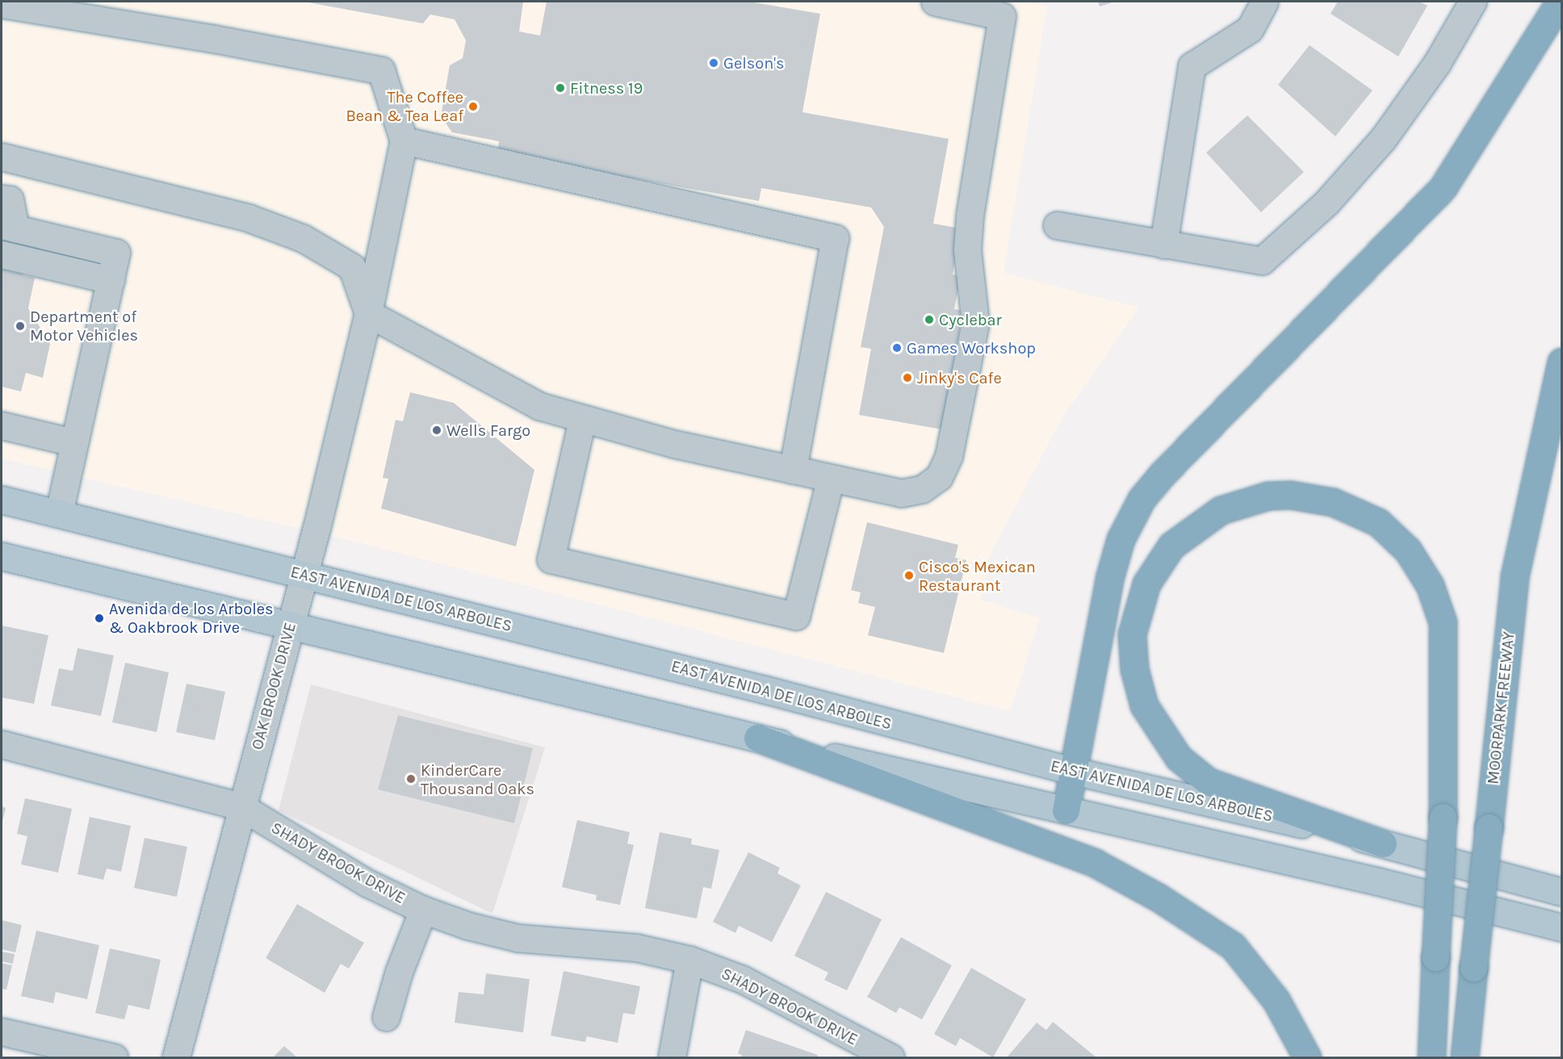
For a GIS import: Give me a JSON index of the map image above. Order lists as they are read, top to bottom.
{
  "streets": {
    "highway": ["MOORPARK FREEWAY"],
    "main road": ["EAST AVENIDA DE LOS ARBOLES"],
    "street": ["OAK BROOK DRIVE", "SHADY BROOK DRIVE"]
  },
  "crossings": [
    ["EAST AVENIDA DE LOS ARBOLES", "OAK BROOK DRIVE"],
    ["OAK BROOK DRIVE", "SHADY BROOK DRIVE"]
  ],
  "places": [
    "Gelson's",
    "Fitness 19",
    "The Coffee Bean & Tea Leaf",
    "Cyclebar",
    "Department of Motor Vehicles",
    "Games Workshop",
    "Jinky's Cafe",
    "Wells Fargo",
    "Cisco's Mexican Restaurant",
    "Avenida de los Arboles & Oakbrook Drive",
    "KinderCare Thousand Oaks"
  ]
}
